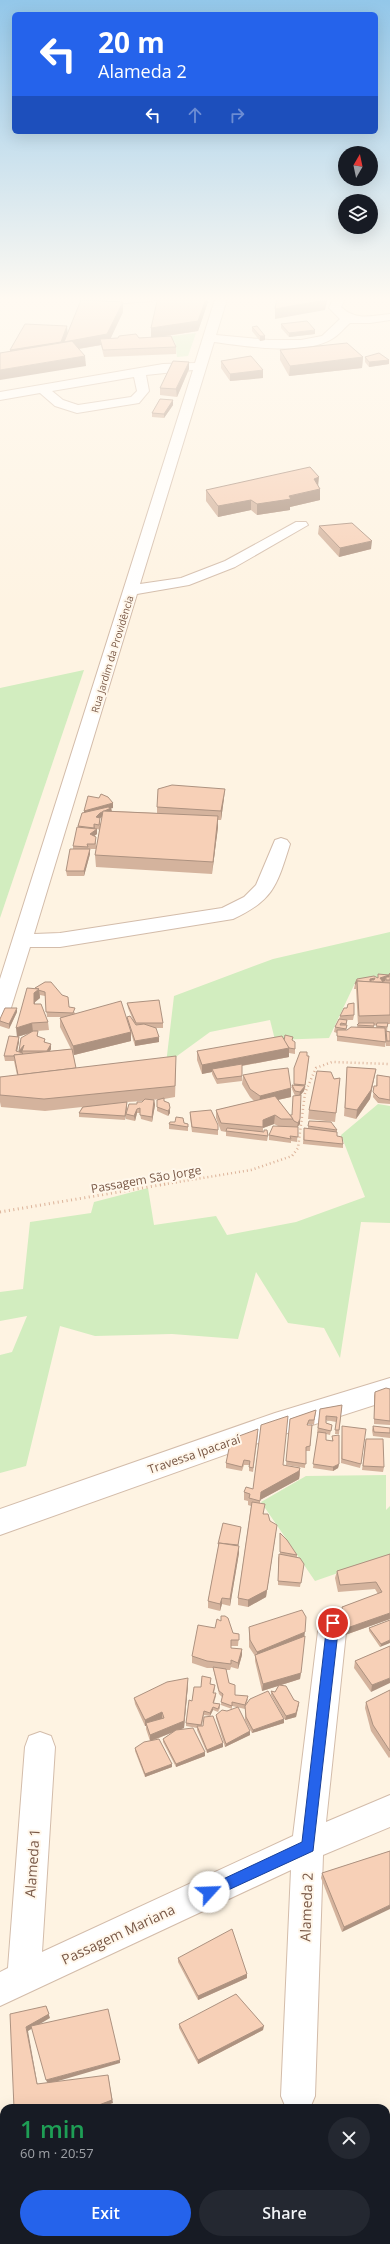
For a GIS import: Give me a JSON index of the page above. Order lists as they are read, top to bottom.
{
  "streets": {
    "street": [
      "Rua Jardim da Providência",
      "Travessa Ipacaraí",
      "Alameda 1",
      "Alameda 2",
      "Passagem Mariana"
    ],
    "path": ["Passagem São Jorge"]
  },
  "crossings": [
    ["Alameda 1", "Passagem Mariana"],
    ["Alameda 2", "Passagem Mariana"]
  ],
  "north": "top",
  "page": {
    "turn": ["20 m", "Alameda 2"],
    "heading": ["1 min", "60 m · 20:57"],
    "buttons": ["Exit", "Share"]
  }
}
